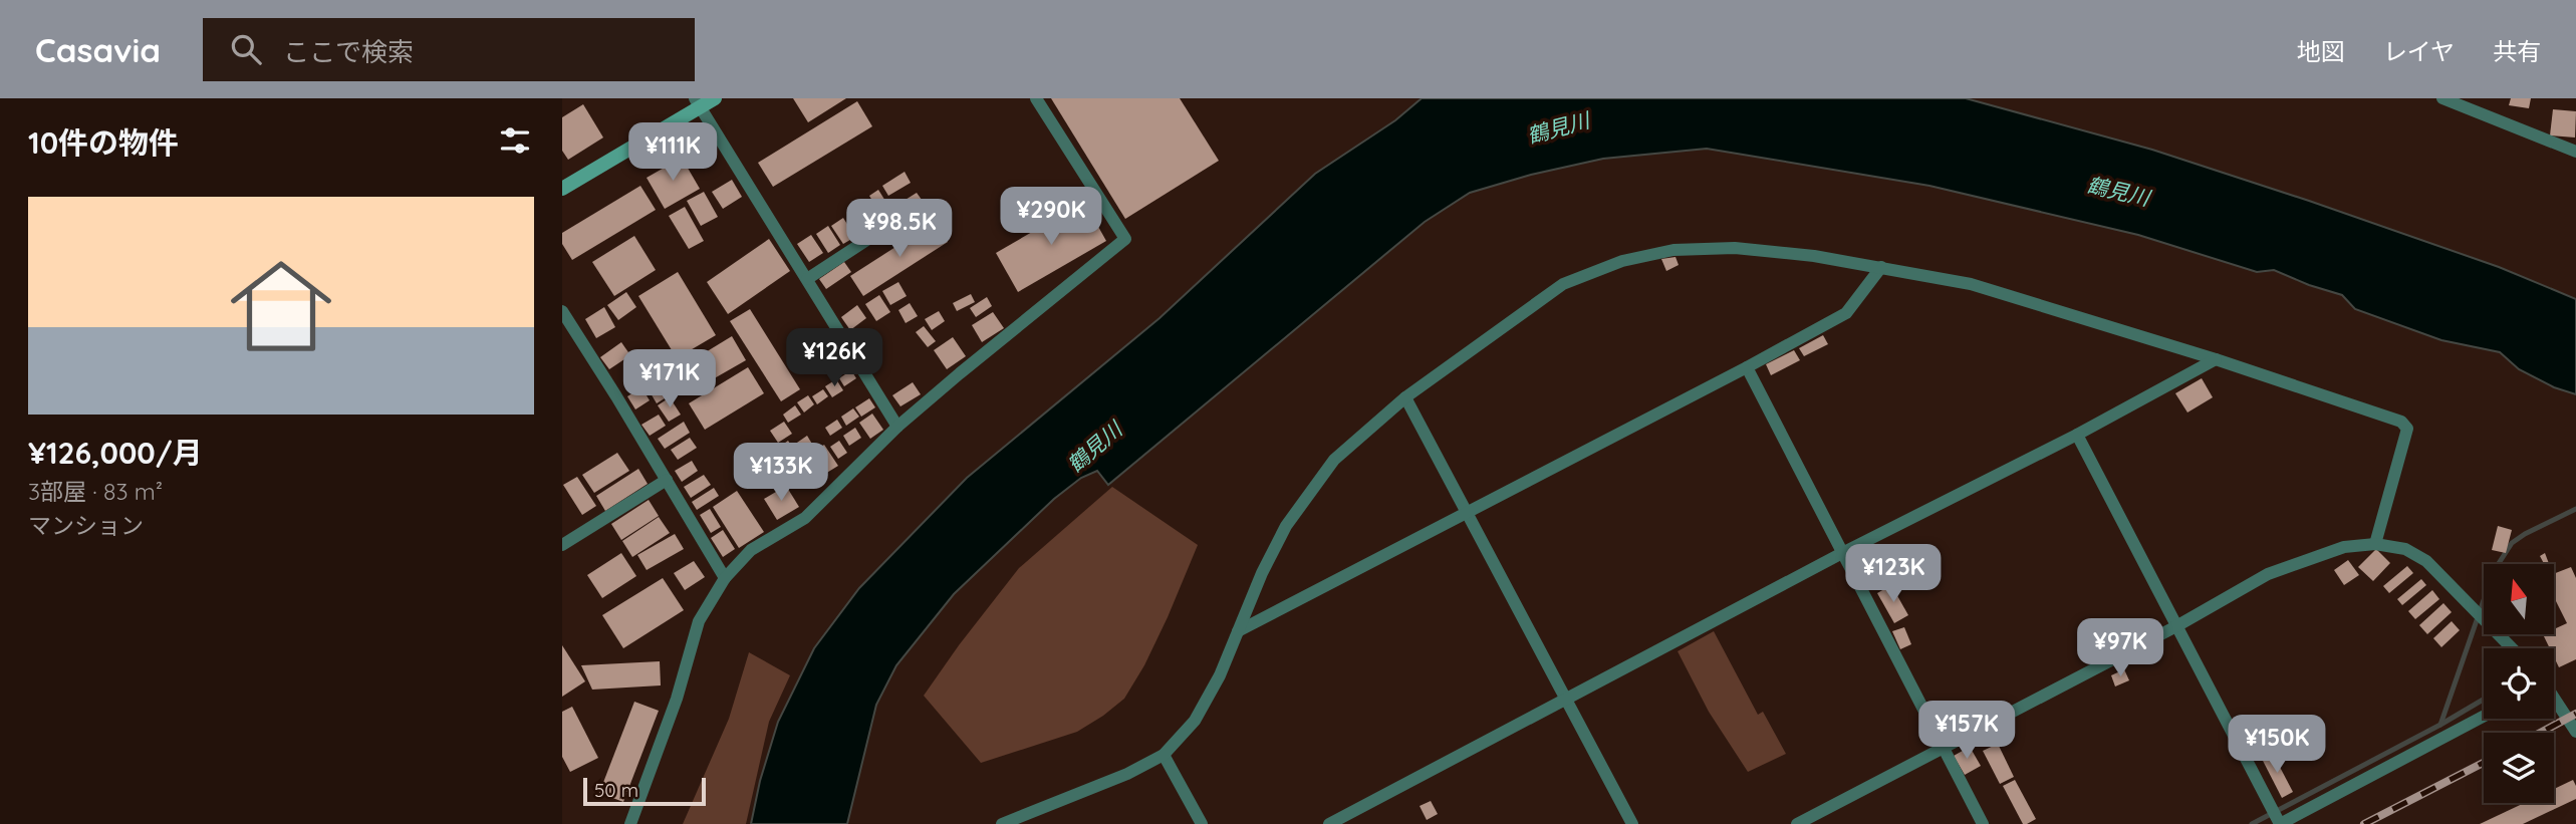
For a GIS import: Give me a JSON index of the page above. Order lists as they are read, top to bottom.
{
  "water": ["鶴見川"],
  "scale_bar": "50 m",
  "north": "top",
  "page": {
    "header": "Casavia",
    "search": "ここで検索",
    "nav": ["地図", "レイヤ", "共有"],
    "heading": "10件の物件",
    "price": [
      "¥111K",
      "¥290K",
      "¥98.5K",
      "¥126K",
      "¥171K",
      "¥133K",
      "¥123K",
      "¥97K",
      "¥157K",
      "¥150K"
    ],
    "list": [
      {
        "name": "¥126,000/月",
        "note": "3部屋 · 83 m² · マンション"
      }
    ],
    "scale": "50 m"
  }
}
